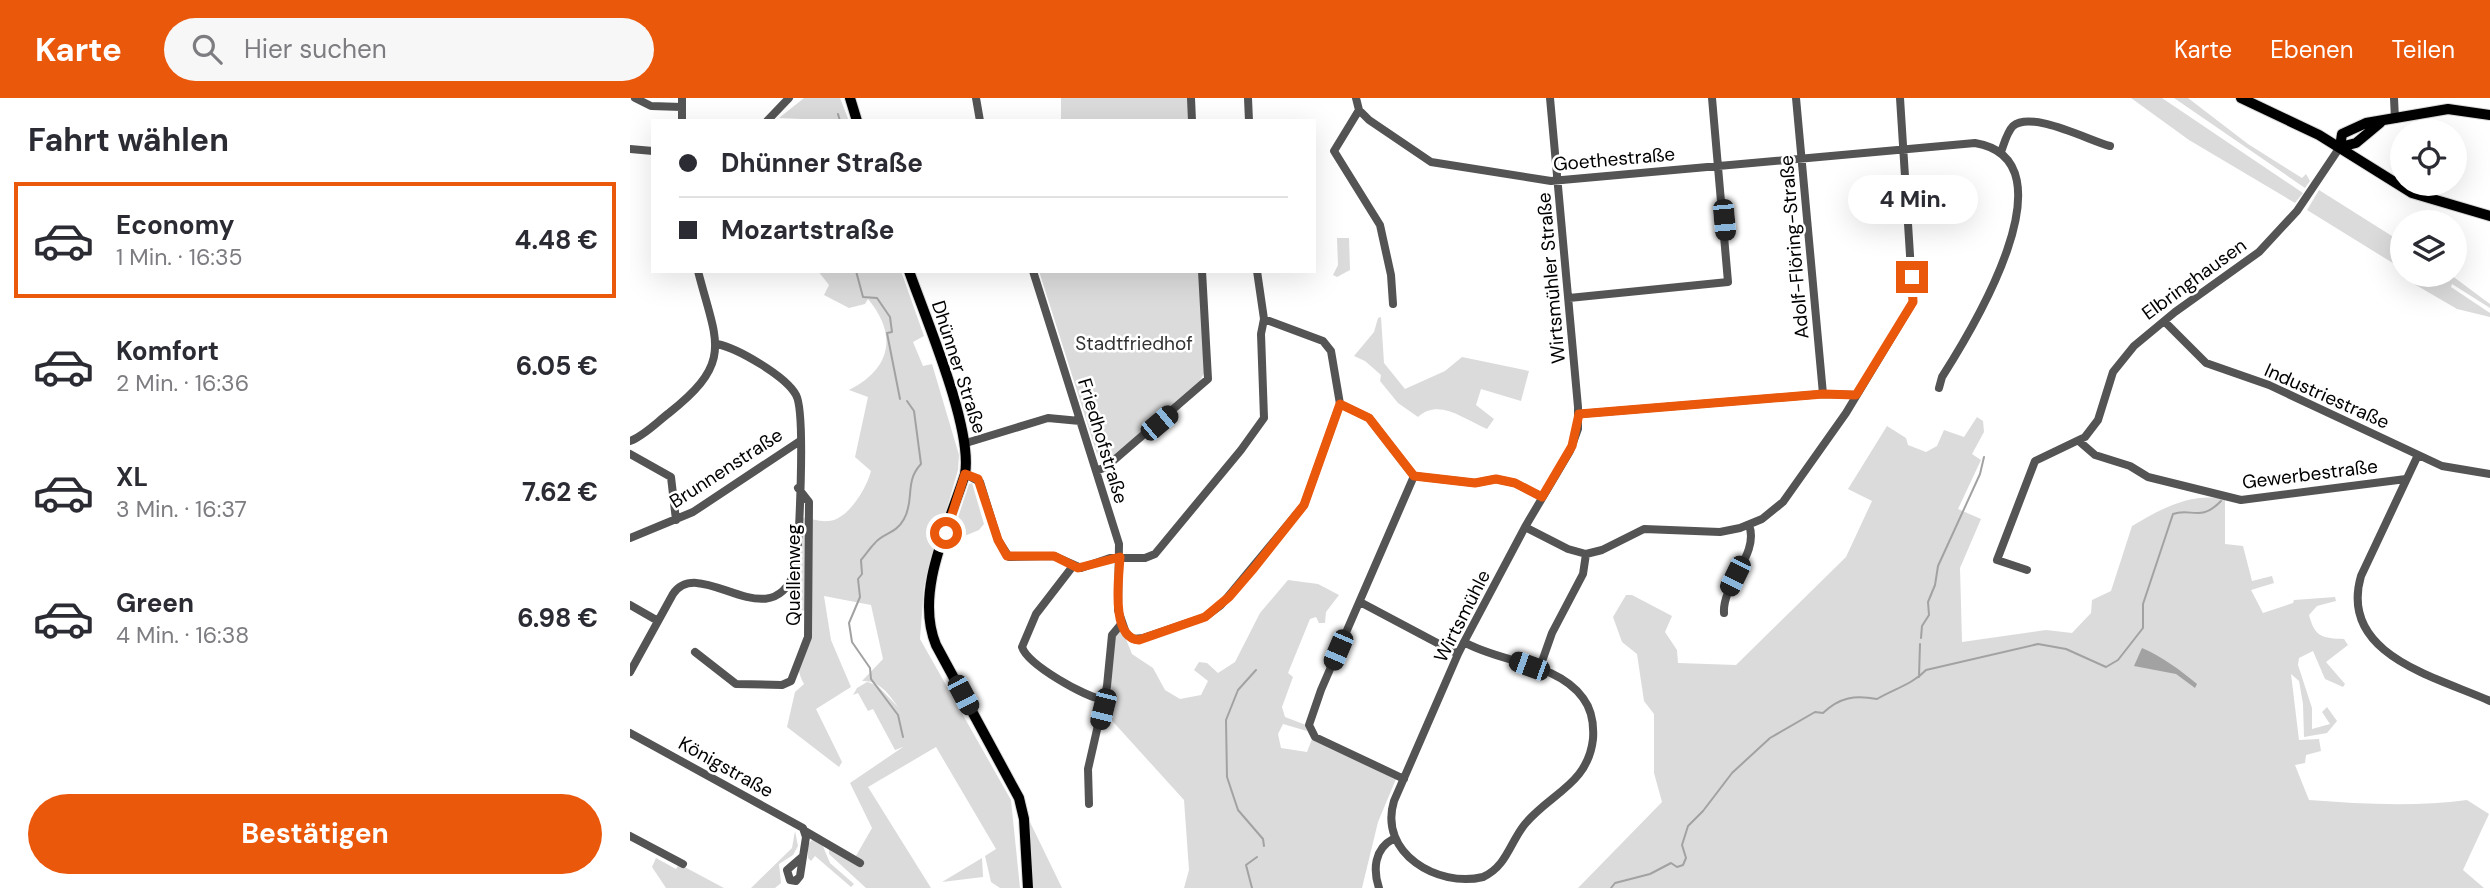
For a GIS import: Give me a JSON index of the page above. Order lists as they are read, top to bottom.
{
  "streets": {
    "main road": ["Dhünner Straße"],
    "street": [
      "Goethestraße",
      "Adolf-Flöring-Straße",
      "Wirtsmühler Straße",
      "Elbringhausen",
      "Industriestraße",
      "Friedhofstraße",
      "Brunnenstraße",
      "Gewerbestraße",
      "Quellenweg",
      "Wirtsmühle",
      "Königstraße"
    ]
  },
  "crossings": [
    ["Goethestraße", "Adolf-Flöring-Straße"],
    ["Goethestraße", "Wirtsmühler Straße"],
    ["Wirtsmühler Straße", "Wirtsmühle"],
    ["Elbringhausen", "Industriestraße"],
    ["Elbringhausen", "Gewerbestraße"]
  ],
  "parks": ["Stadtfriedhof"],
  "page": {
    "header": "Karte",
    "search": "Hier suchen",
    "nav": ["Karte", "Ebenen", "Teilen"],
    "heading": "Fahrt wählen",
    "banner": ["Dhünner Straße", "Mozartstraße"],
    "bubble": "4 Min.",
    "list": [
      {
        "name": "Economy",
        "note": "1 Min. · 16:35",
        "value": "4.48 €"
      },
      {
        "name": "Komfort",
        "note": "2 Min. · 16:36",
        "value": "6.05 €"
      },
      {
        "name": "XL",
        "note": "3 Min. · 16:37",
        "value": "7.62 €"
      },
      {
        "name": "Green",
        "note": "4 Min. · 16:38",
        "value": "6.98 €"
      }
    ],
    "buttons": "Bestätigen"
  }
}
